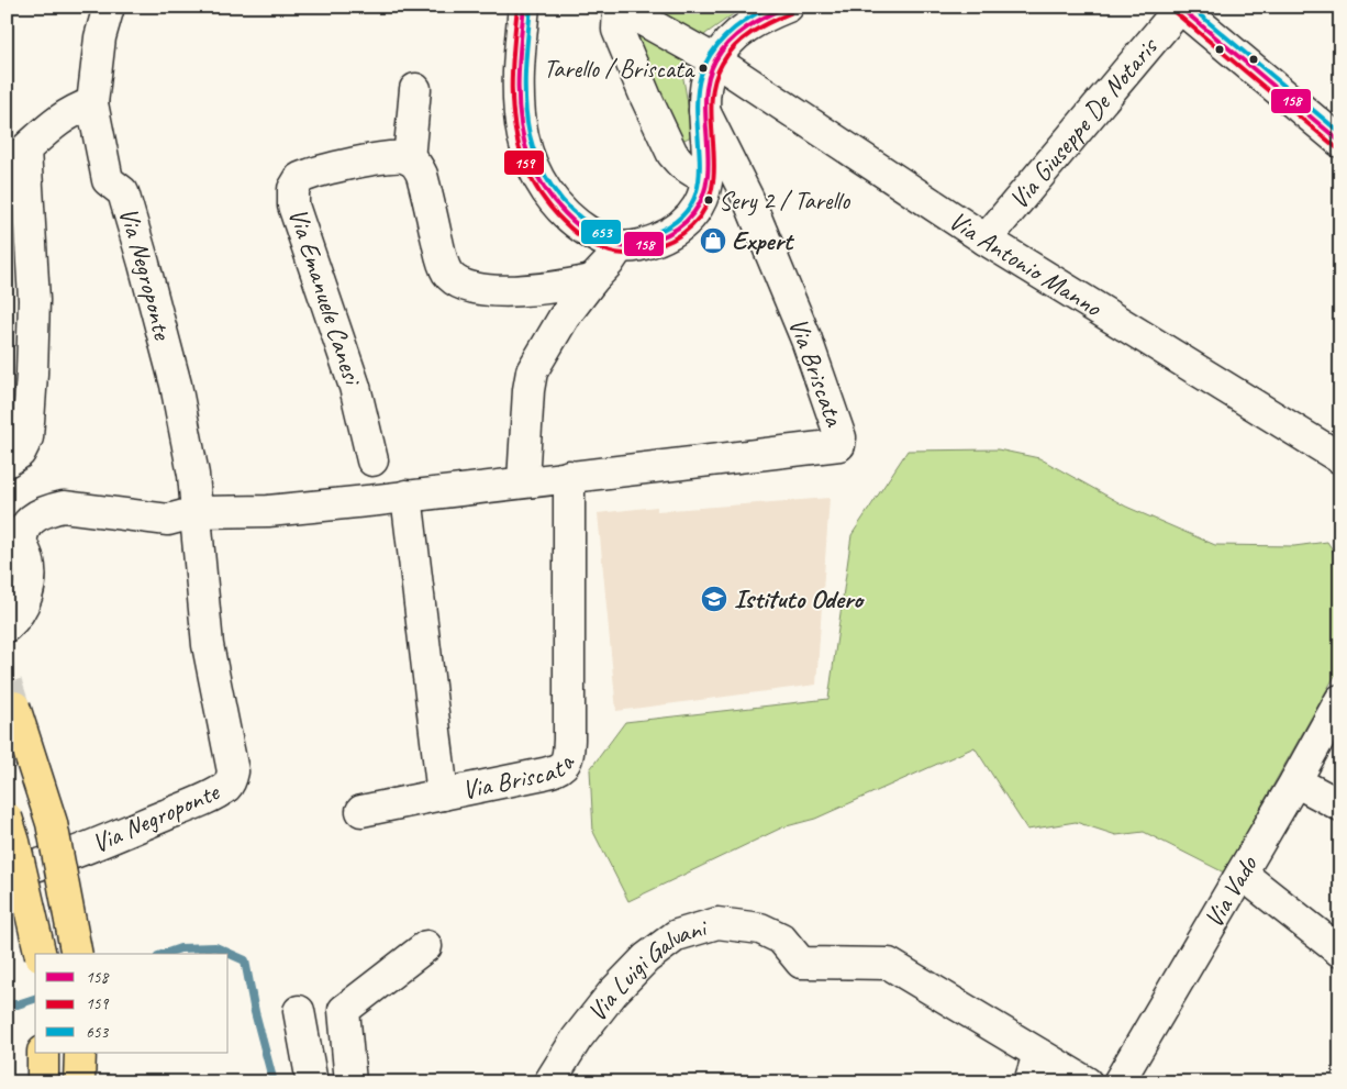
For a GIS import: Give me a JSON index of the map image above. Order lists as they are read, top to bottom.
{
  "streets": {
    "street": [
      "Via Giuseppe De Notaris",
      "Via Antonio Manno",
      "Via Negroponte",
      "Via Emanuele Canesi",
      "Via Briscata",
      "Via Vado",
      "Via Luigi Galvani"
    ]
  },
  "crossings": [
    ["Via Giuseppe De Notaris", "Via Antonio Manno"],
    ["Via Negroponte", "Via Briscata"]
  ],
  "places": {
    "other": ["Tarello / Briscata", "Sery 2 / Tarello"],
    "shop": ["Expert"],
    "school or university": ["Istituto Odero"]
  },
  "lines": ["transit line 158", "transit line 159", "transit line 653"],
  "legend": ["158", "159", "653"]
}
